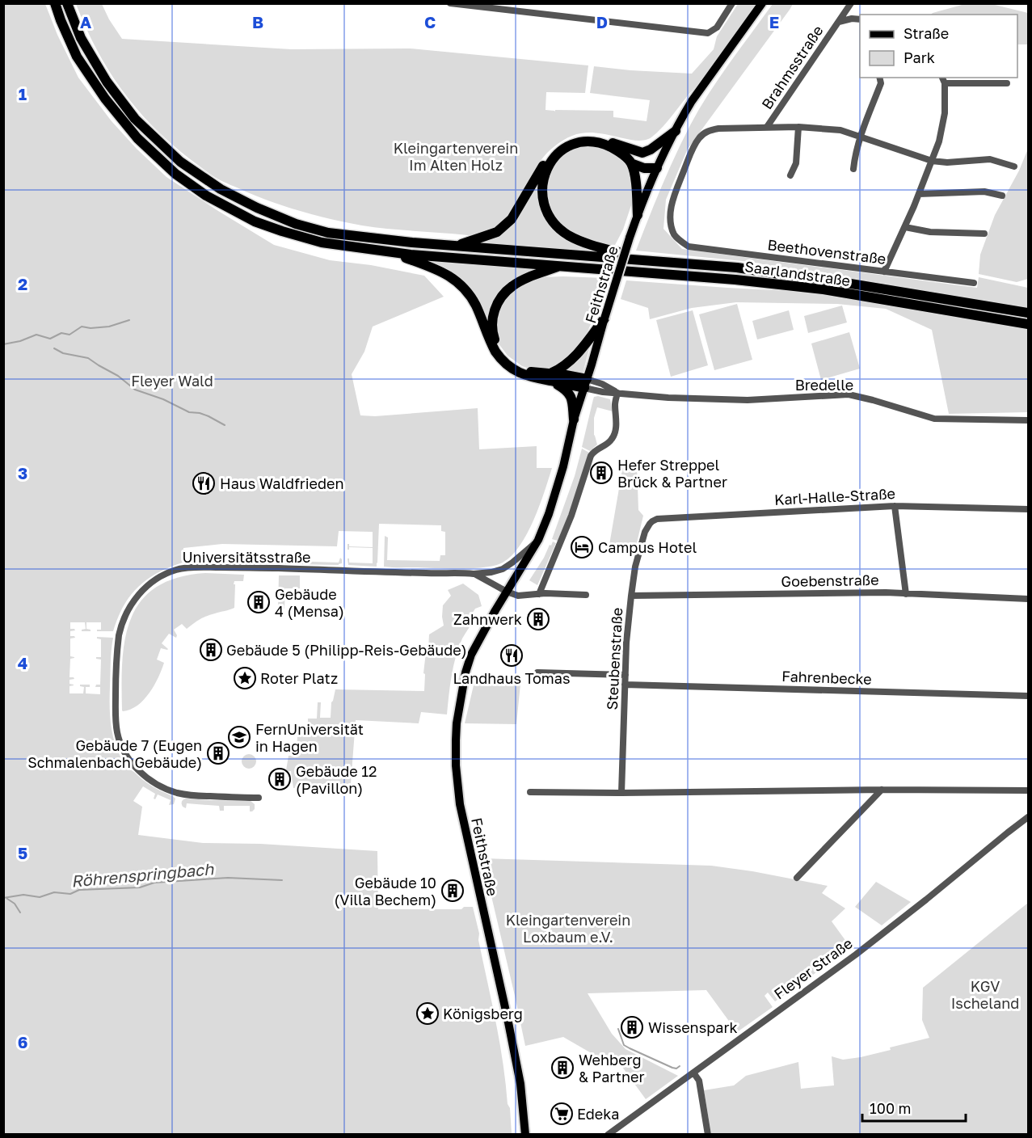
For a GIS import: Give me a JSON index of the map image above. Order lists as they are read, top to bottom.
{
  "streets": {
    "highway": ["Saarlandstraße"],
    "main road": ["Feithstraße"],
    "street": [
      "Brahmsstraße",
      "Beethovenstraße",
      "Bredelle",
      "Karl-Halle-Straße",
      "Universitätsstraße",
      "Goebenstraße",
      "Steubenstraße",
      "Fahrenbecke",
      "Fleyer Straße"
    ]
  },
  "crossings": [
    ["Brahmsstraße", "Beethovenstraße"],
    ["Feithstraße", "Bredelle"],
    ["Feithstraße", "Universitätsstraße"],
    ["Karl-Halle-Straße", "Steubenstraße"],
    ["Goebenstraße", "Steubenstraße"],
    ["Steubenstraße", "Fahrenbecke"]
  ],
  "water": ["Röhrenspringbach"],
  "parks": [
    "Kleingartenverein Im Alten Holz",
    "Fleyer Wald",
    "Kleingartenverein Loxbaum e.V.",
    "KGV Ischeland"
  ],
  "places": {
    "building": [
      "Hefer Streppel Brück & Partner",
      "Gebäude 4 (Mensa)",
      "Zahnwerk",
      "Gebäude 5 (Philipp-Reis-Gebäude)",
      "Gebäude 7 (Eugen Schmalenbach Gebäude)",
      "Gebäude 12 (Pavillon)",
      "Gebäude 10 (Villa Bechem)",
      "Wissenspark",
      "Wehberg & Partner"
    ],
    "restaurant": ["Haus Waldfrieden", "Landhaus Tomas"],
    "hotel": ["Campus Hotel"],
    "place": ["Roter Platz", "Königsberg"],
    "school or university": ["FernUniversität in Hagen"],
    "supermarket": ["Edeka"]
  },
  "legend": ["Straße", "Park"],
  "scale_bar": "100 m",
  "grid": {
    "columns": [
      "A",
      "B",
      "C",
      "D",
      "E"
    ],
    "rows": [
      "1",
      "2",
      "3",
      "4",
      "5",
      "6"
    ]
  }
}
